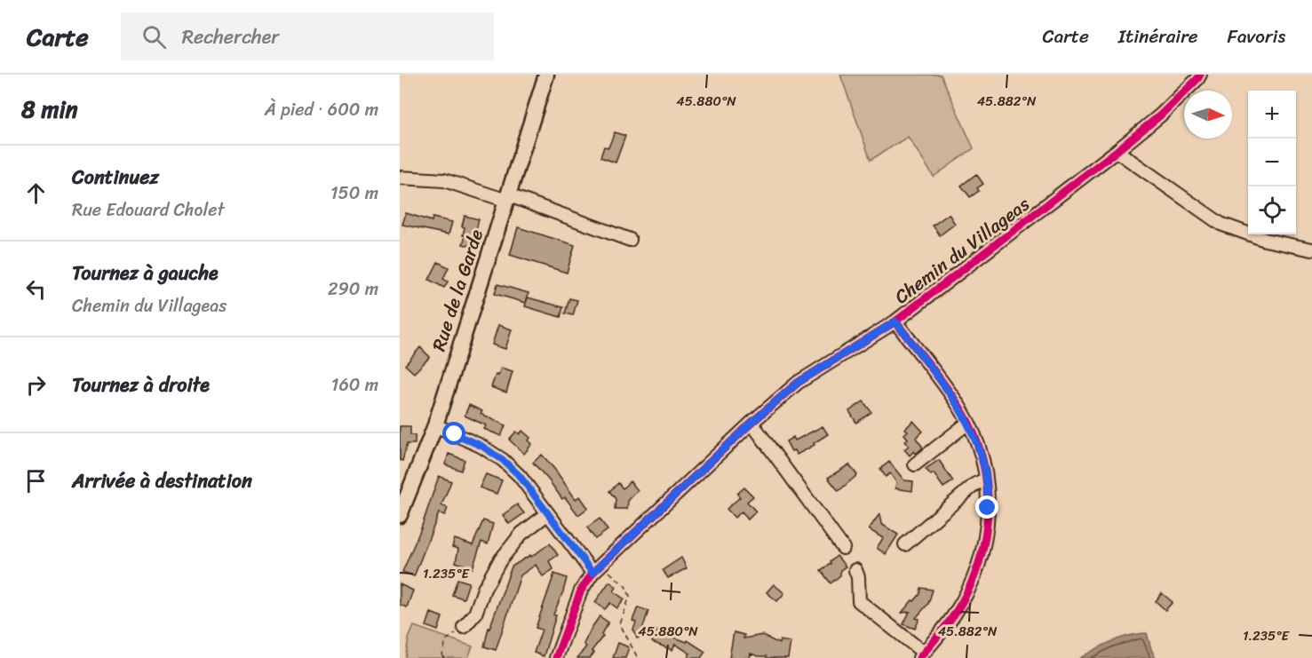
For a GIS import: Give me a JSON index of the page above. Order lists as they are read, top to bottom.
{
  "streets": {
    "main road": ["Rue de la Garde"],
    "street": ["Chemin du Villageas"]
  },
  "north": "right",
  "page": {
    "header": "Carte",
    "search": "Rechercher",
    "nav": ["Carte", "Itinéraire", "Favoris"],
    "heading": ["8 min", "À pied · 600 m"],
    "map_buttons": ["+", "−"],
    "list": [
      ["Continuez", "Rue Edouard Cholet", "150 m"],
      ["Tournez à gauche", "Chemin du Villageas", "290 m"],
      ["Tournez à droite", "160 m"],
      "Arrivée à destination"
    ]
  },
  "coordinates": ["45.880°N", "45.882°N", "1.235°E"]
}
